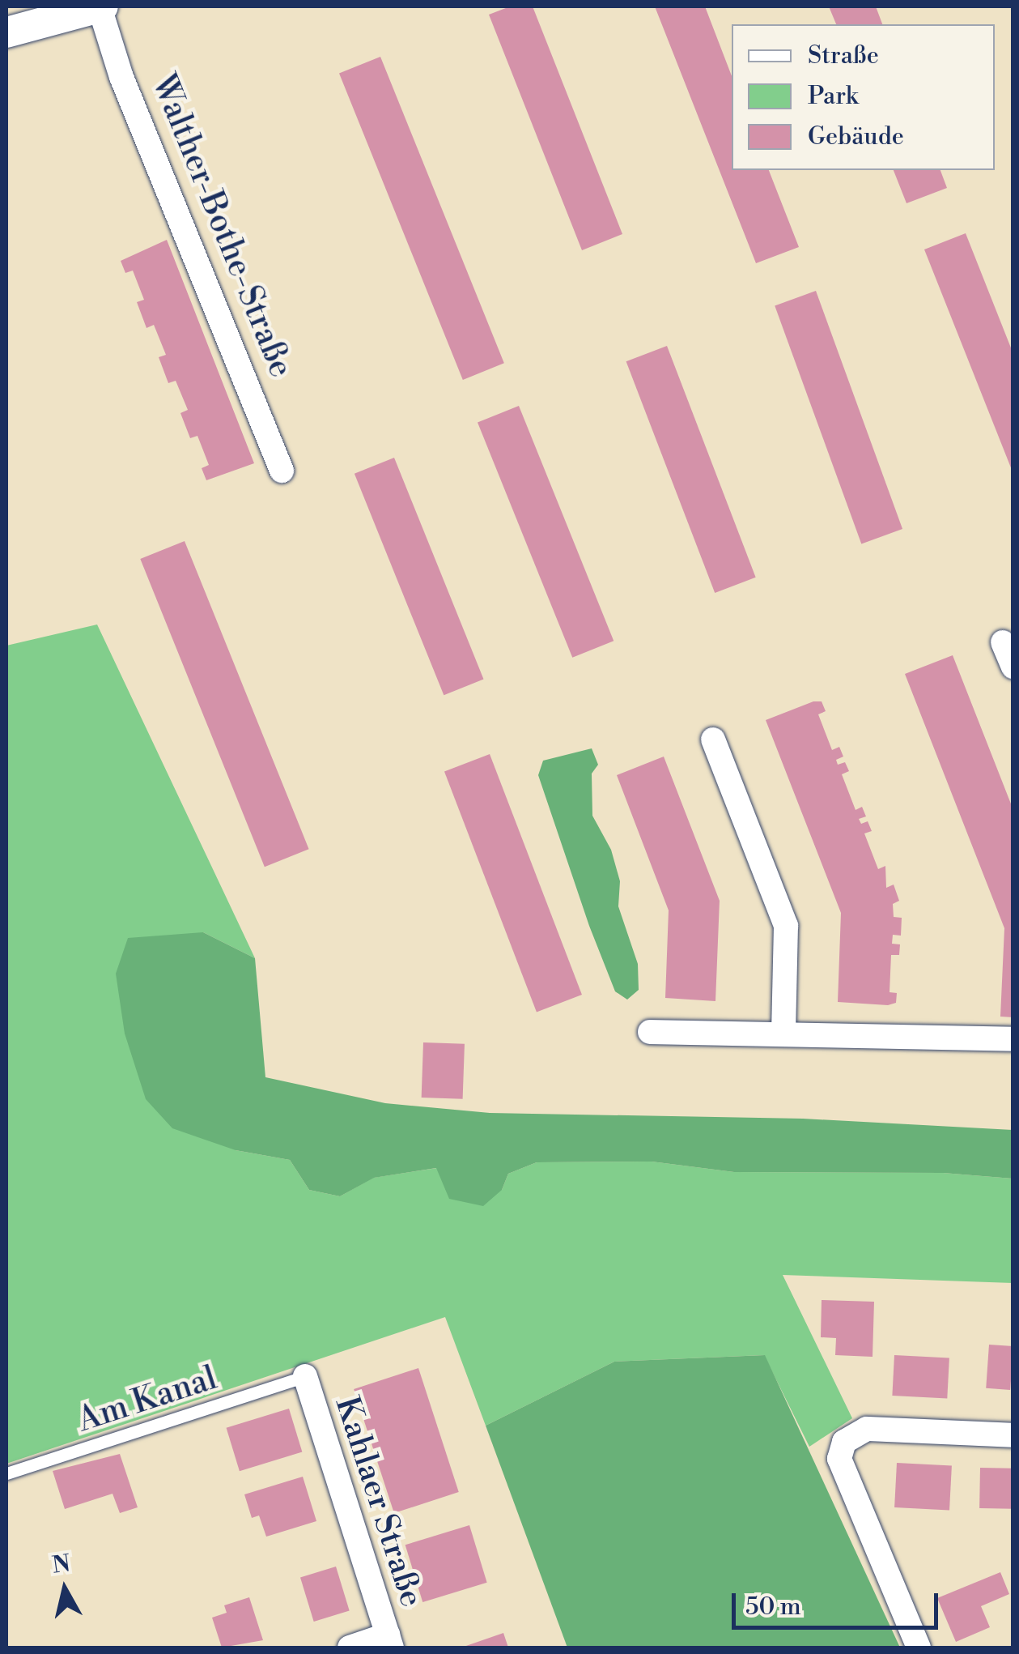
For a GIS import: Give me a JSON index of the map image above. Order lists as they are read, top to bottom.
{
  "streets": {
    "street": ["Walther-Bothe-Straße", "Kahlaer Straße"],
    "lane": ["Am Kanal"]
  },
  "crossings": [
    ["Am Kanal", "Kahlaer Straße"]
  ],
  "legend": ["Straße", "Park", "Gebäude"],
  "scale_bar": "50 m",
  "north": "top"
}
